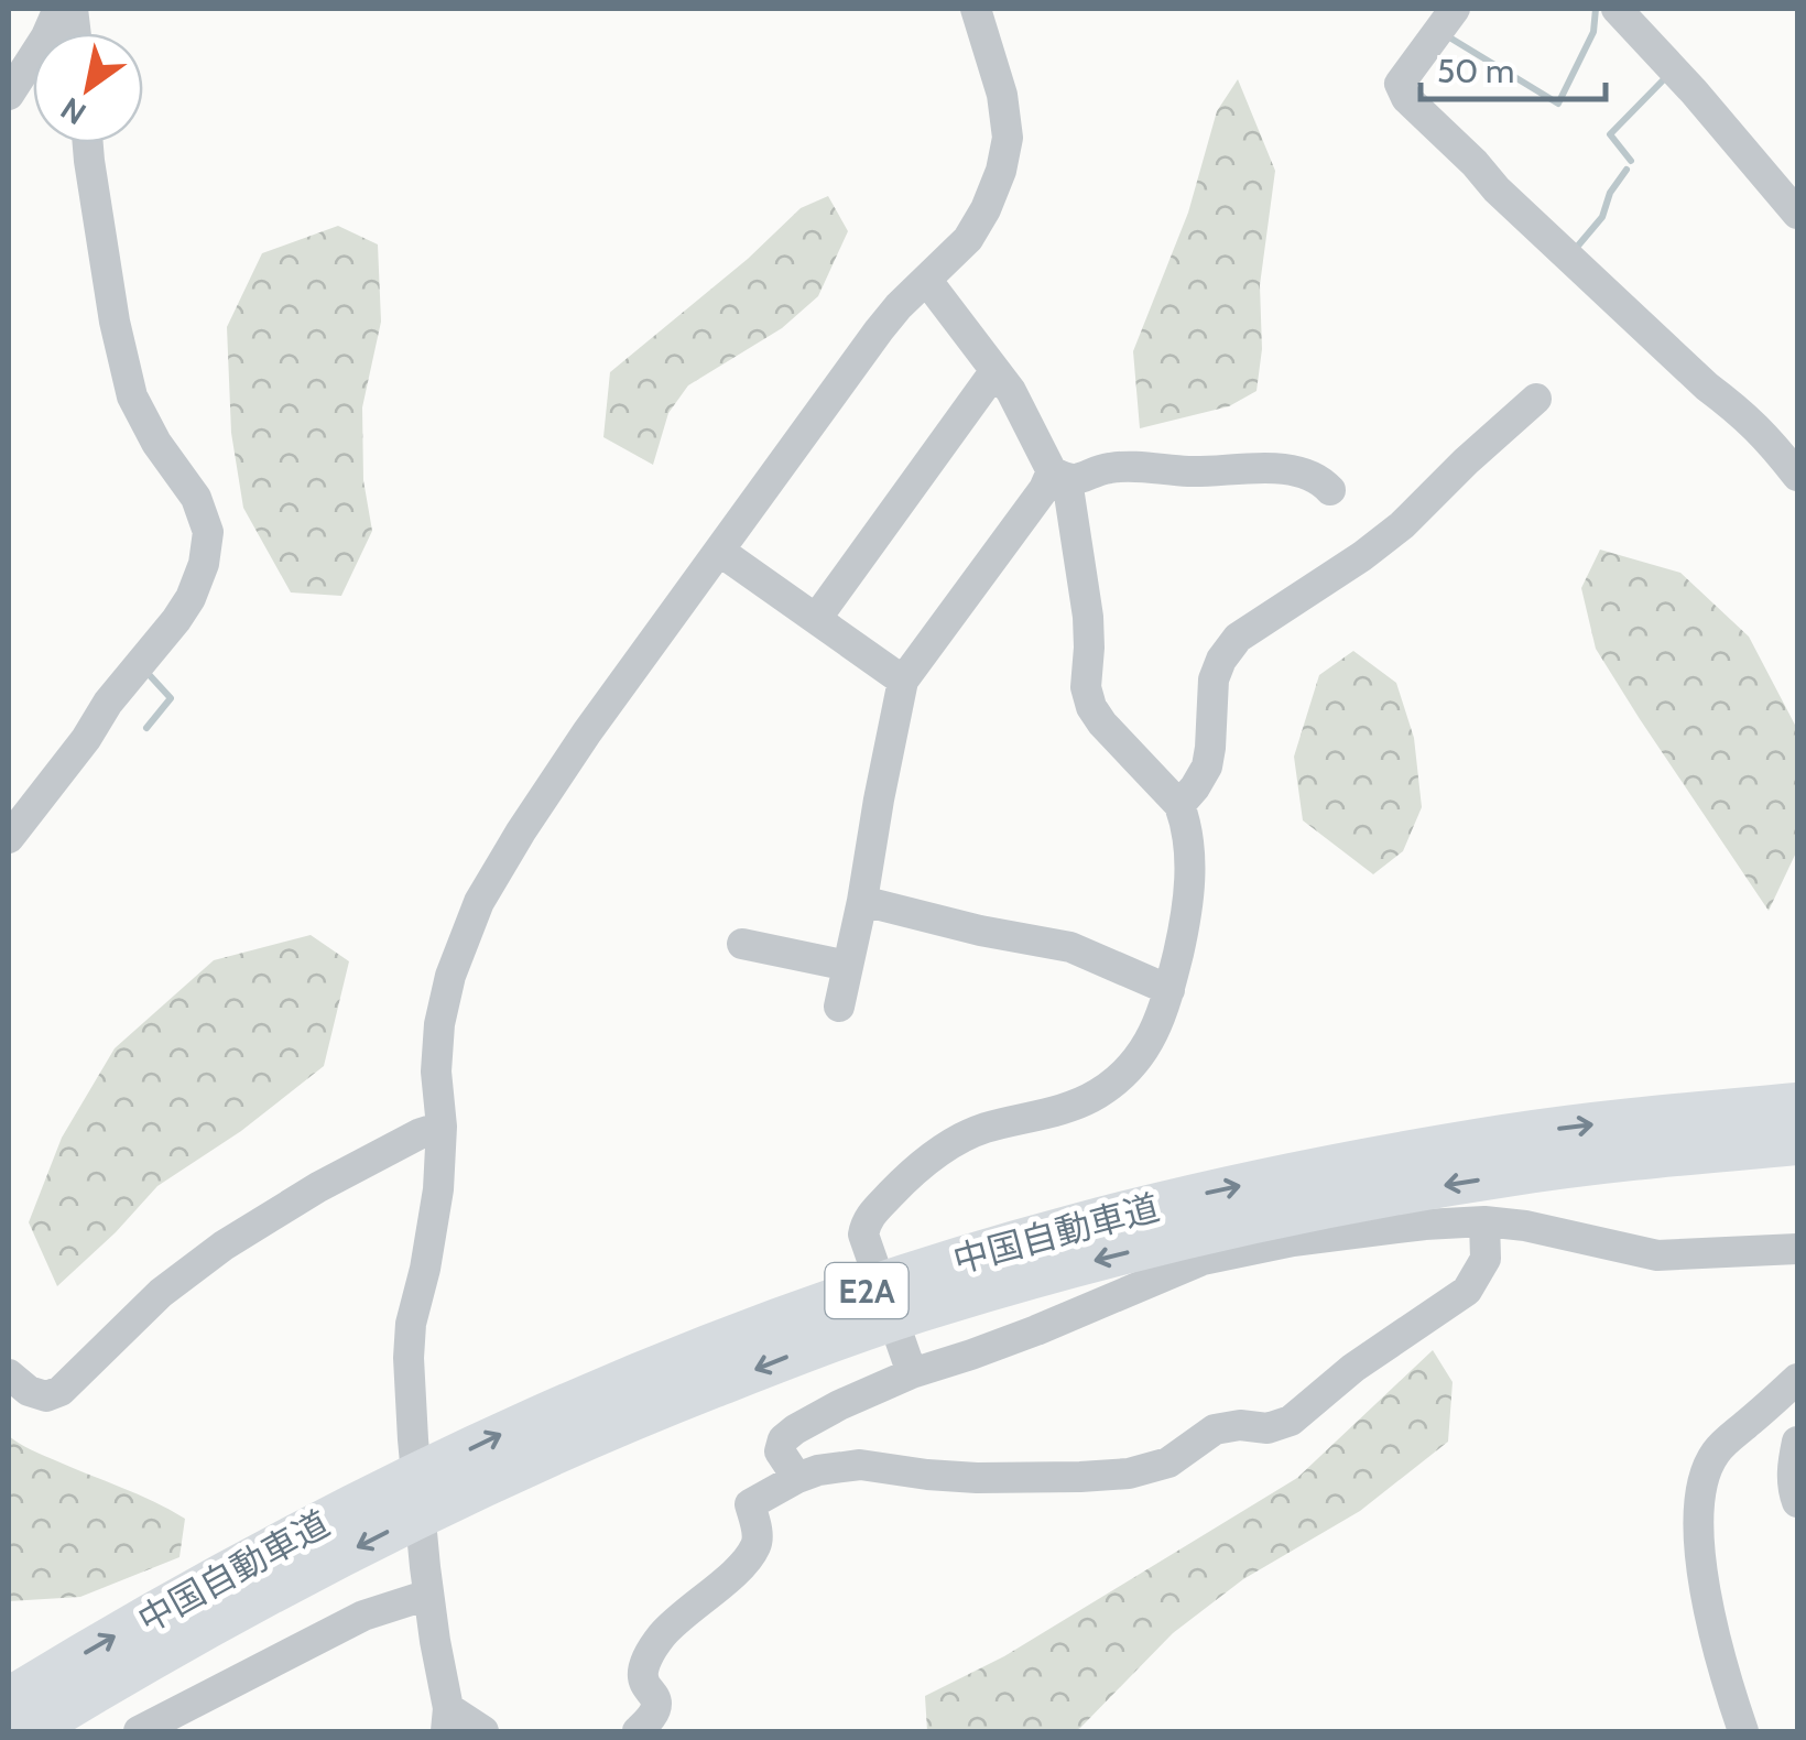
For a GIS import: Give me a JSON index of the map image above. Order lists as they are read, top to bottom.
{
  "streets": {
    "highway": ["中国自動車道", "E2A"]
  },
  "scale_bar": "50 m",
  "north": "bottom left"
}
